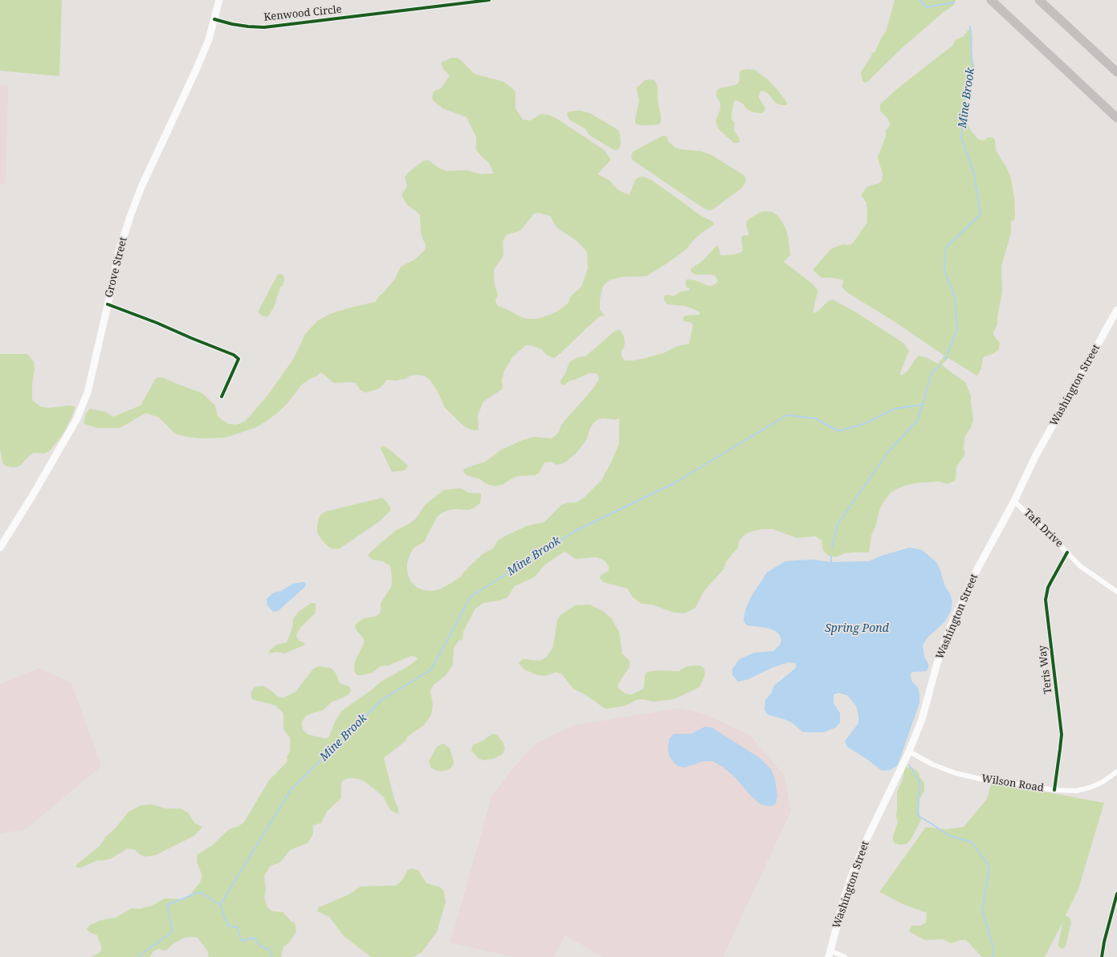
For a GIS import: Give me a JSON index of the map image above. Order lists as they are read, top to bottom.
{
  "streets": {
    "main road": ["Grove Street", "Washington Street"],
    "street": [
      "Kenwood Circle",
      "Taft Drive",
      "Teris Way",
      "Wilson Road"
    ]
  },
  "crossings": [
    ["Kenwood Circle", "Grove Street"],
    ["Washington Street", "Taft Drive"],
    ["Washington Street", "Wilson Road"],
    ["Taft Drive", "Teris Way"],
    ["Teris Way", "Wilson Road"]
  ],
  "water": ["Mine Brook", "Spring Pond"]
}
